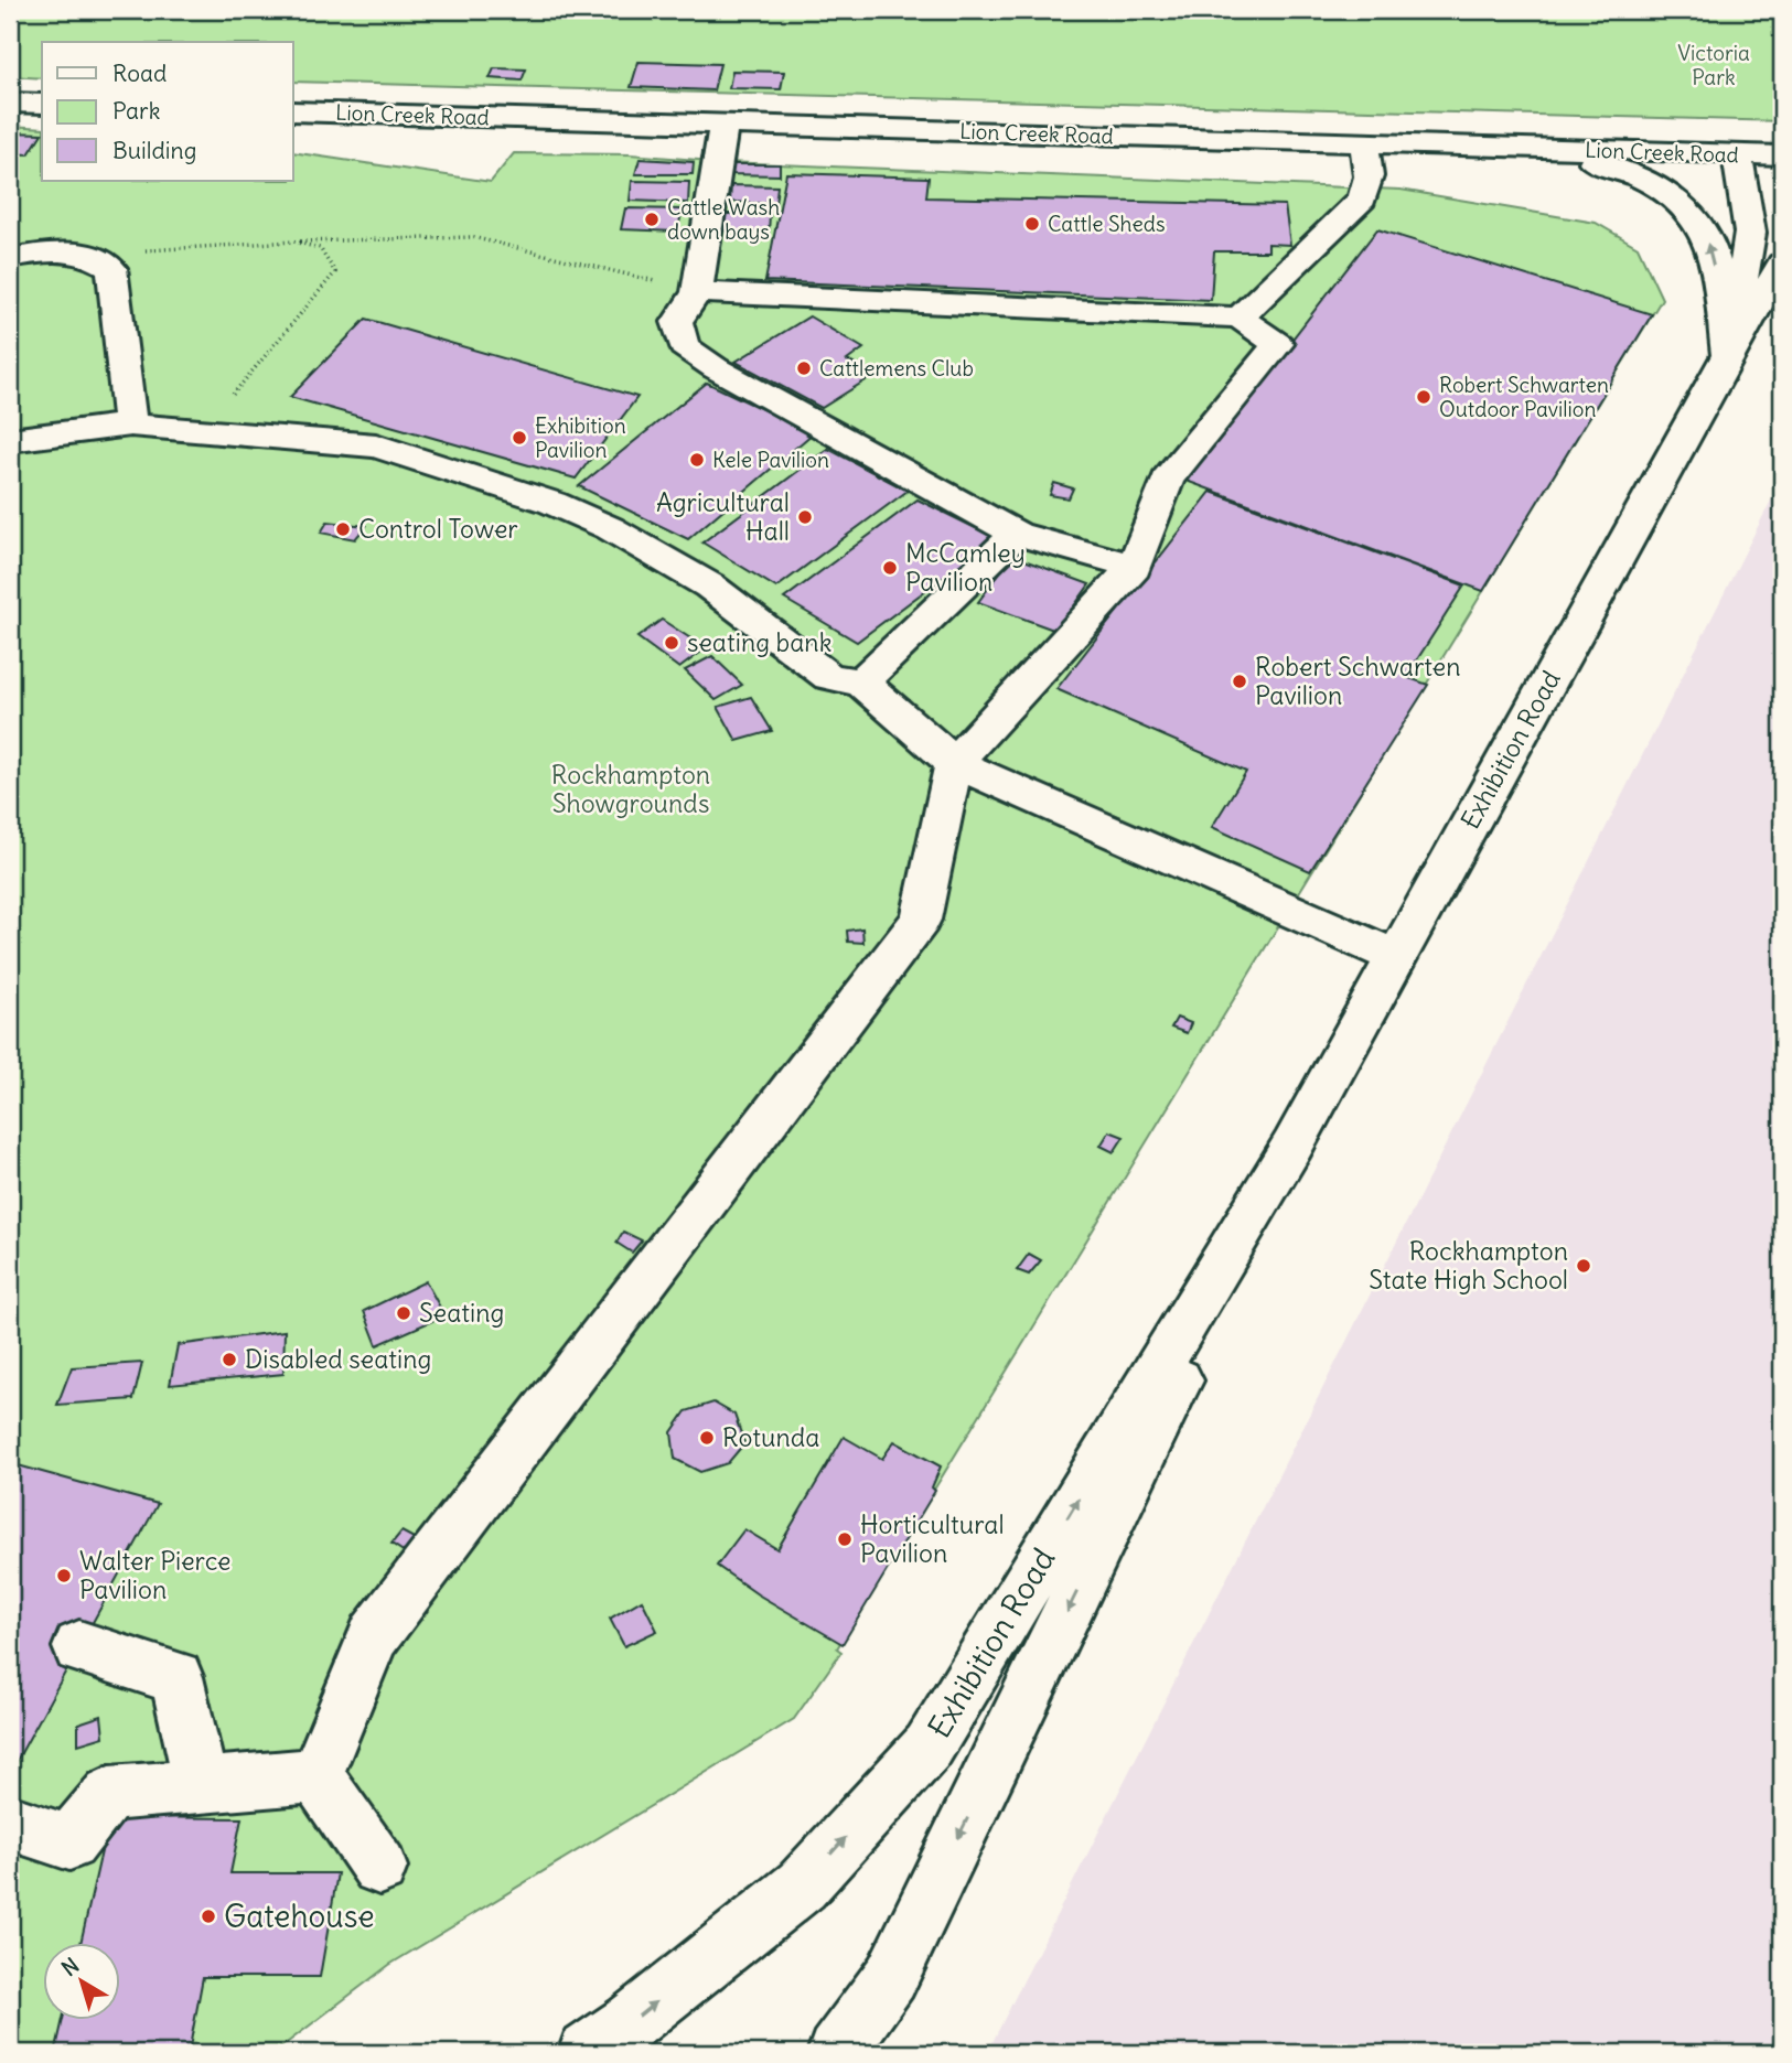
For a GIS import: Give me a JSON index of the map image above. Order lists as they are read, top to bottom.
{
  "streets": {
    "street": ["Lion Creek Road", "Exhibition Road"]
  },
  "crossings": [
    ["Lion Creek Road", "Exhibition Road"]
  ],
  "parks": ["Victoria Park", "Rockhampton Showgrounds"],
  "places": [
    "Cattle Wash down bays",
    "Cattle Sheds",
    "Cattlemens Club",
    "Robert Schwarten Outdoor Pavilion",
    "Exhibition Pavilion",
    "Kele Pavilion",
    "Agricultural Hall",
    "Control Tower",
    "McCamley Pavilion",
    "seating bank",
    "Robert Schwarten Pavilion",
    "Rockhampton State High School",
    "Seating",
    "Disabled seating",
    "Rotunda",
    "Horticultural Pavilion",
    "Walter Pierce Pavilion",
    "Gatehouse"
  ],
  "legend": ["Road", "Park", "Building"],
  "north": "top left"
}
